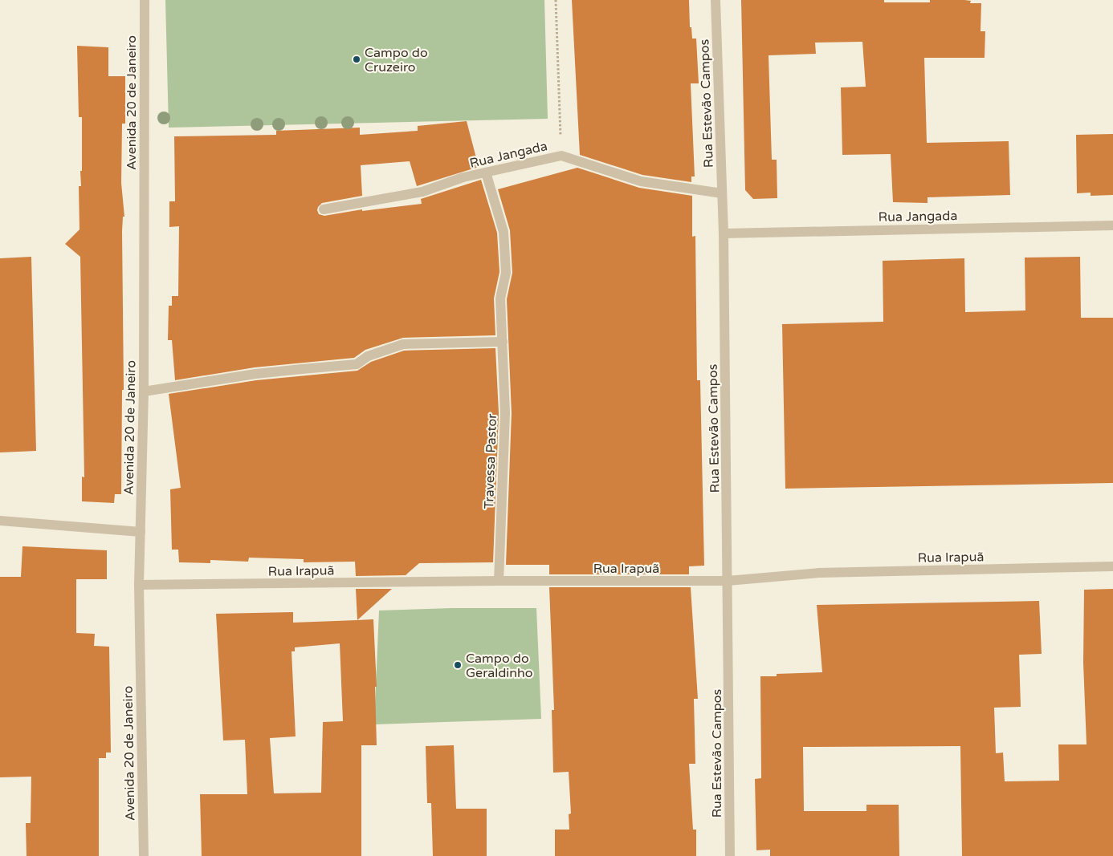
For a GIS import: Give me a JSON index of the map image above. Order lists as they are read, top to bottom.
{
  "streets": {
    "street": [
      "Avenida 20 de Janeiro",
      "Rua Estevão Campos",
      "Rua Jangada",
      "Travessa Pastor",
      "Rua Irapuã"
    ]
  },
  "crossings": [
    ["Avenida 20 de Janeiro", "Rua Irapuã"],
    ["Rua Estevão Campos", "Rua Jangada"],
    ["Rua Estevão Campos", "Rua Irapuã"],
    ["Rua Jangada", "Travessa Pastor"],
    ["Travessa Pastor", "Rua Irapuã"]
  ],
  "places": ["Campo do Cruzeiro", "Campo do Geraldinho"]
}
